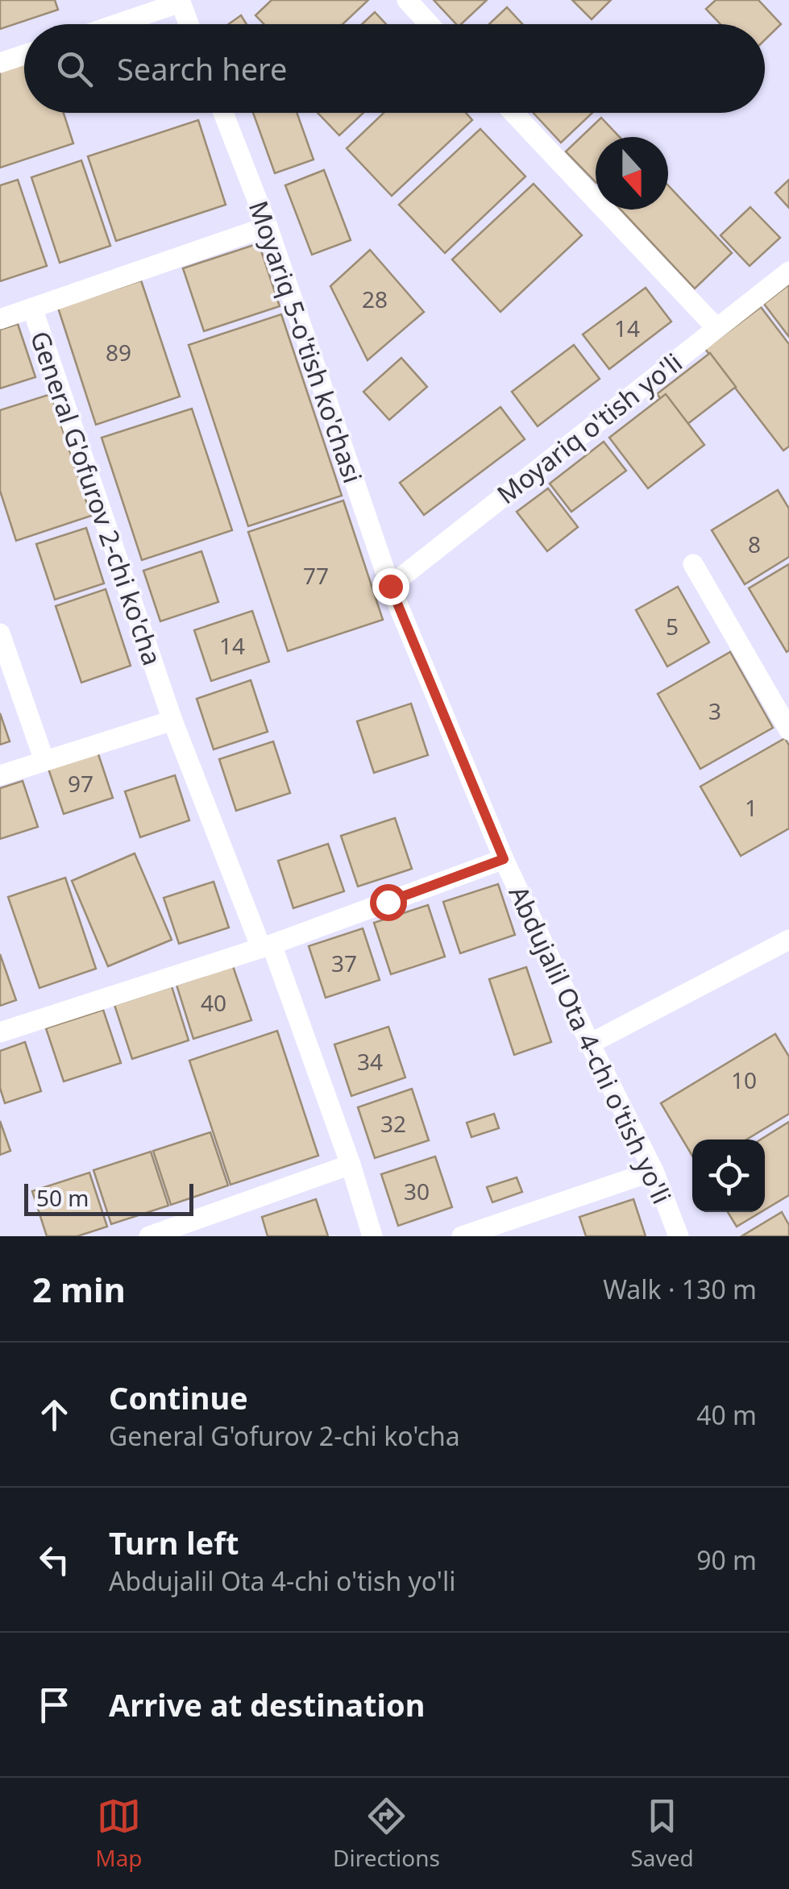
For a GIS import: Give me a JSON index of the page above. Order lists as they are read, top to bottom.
{
  "streets": {
    "street": [
      "Moyariq 5-o'tish ko'chasi",
      "Moyariq o'tish yo'li",
      "General G'ofurov 2-chi ko'cha",
      "Abdujalil Ota 4-chi o'tish yo'li"
    ]
  },
  "crossings": [
    ["Moyariq 5-o'tish ko'chasi", "Moyariq o'tish yo'li"],
    ["Moyariq 5-o'tish ko'chasi", "Abdujalil Ota 4-chi o'tish yo'li"],
    ["Moyariq o'tish yo'li", "Abdujalil Ota 4-chi o'tish yo'li"]
  ],
  "house_numbers": [
    "28",
    "14",
    "89",
    "8",
    "77",
    "5",
    "14",
    "3",
    "97",
    "1",
    "37",
    "40",
    "34",
    "10",
    "32",
    "30"
  ],
  "scale_bar": "50 m",
  "north": "bottom",
  "page": {
    "search": "Search here",
    "scale": "50 m",
    "heading": ["2 min", "Walk · 130 m"],
    "list": [
      ["Continue", "General G'ofurov 2-chi ko'cha", "40 m"],
      ["Turn left", "Abdujalil Ota 4-chi o'tish yo'li", "90 m"],
      "Arrive at destination"
    ],
    "nav": ["Map", "Directions", "Saved"]
  }
}
